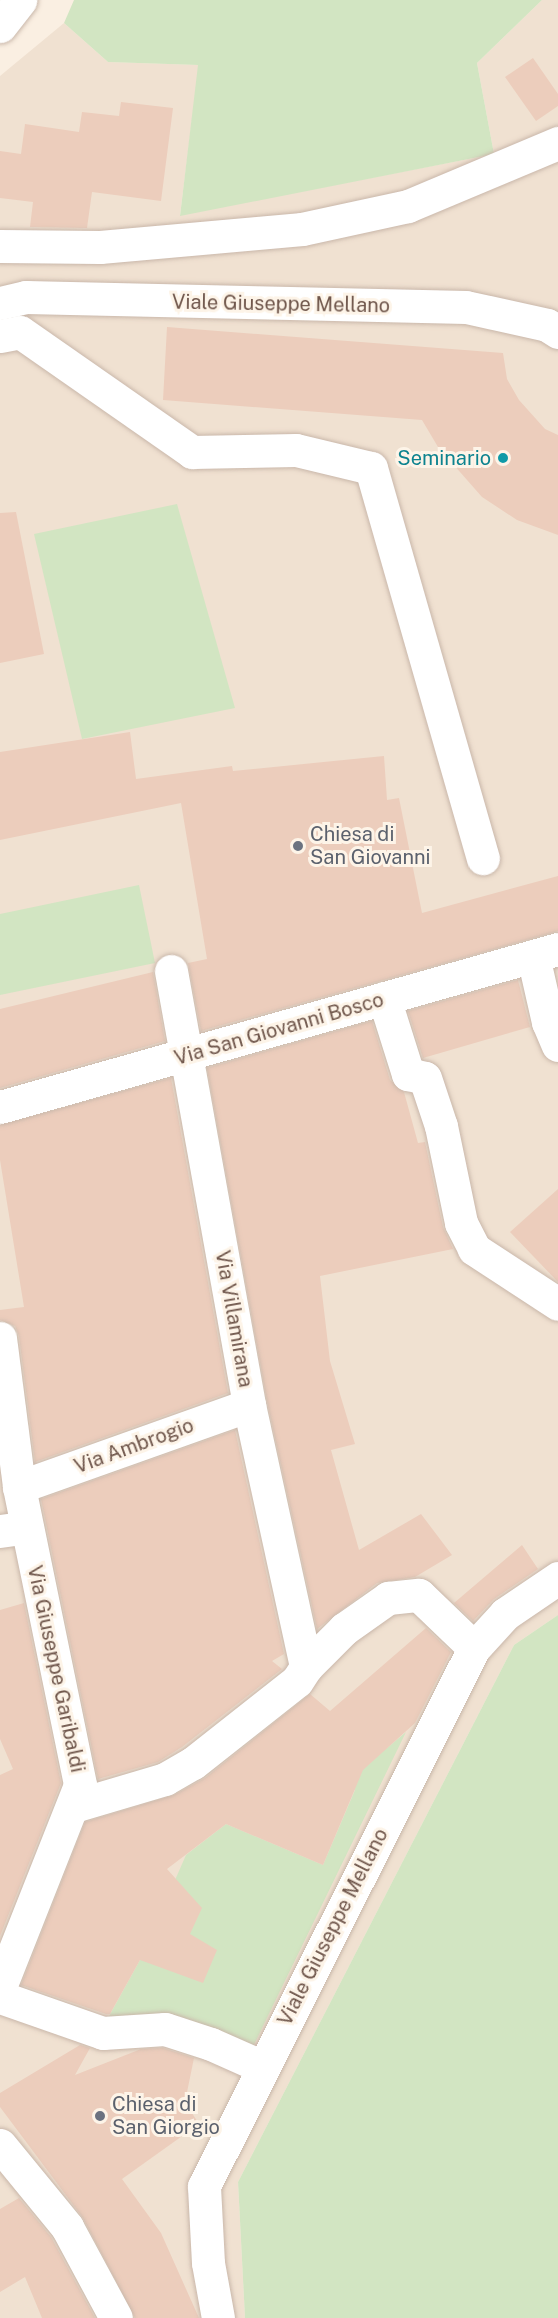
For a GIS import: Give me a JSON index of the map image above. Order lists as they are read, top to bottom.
{
  "streets": {
    "street": [
      "Viale Giuseppe Mellano",
      "Via San Giovanni Bosco",
      "Via Villamirana",
      "Via Ambrogio",
      "Via Giuseppe Garibaldi"
    ]
  },
  "crossings": [
    ["Via San Giovanni Bosco", "Via Villamirana"],
    ["Via Villamirana", "Via Ambrogio"],
    ["Via Ambrogio", "Via Giuseppe Garibaldi"]
  ],
  "places": ["Seminario", "Chiesa di San Giovanni", "Chiesa di San Giorgio"]
}
